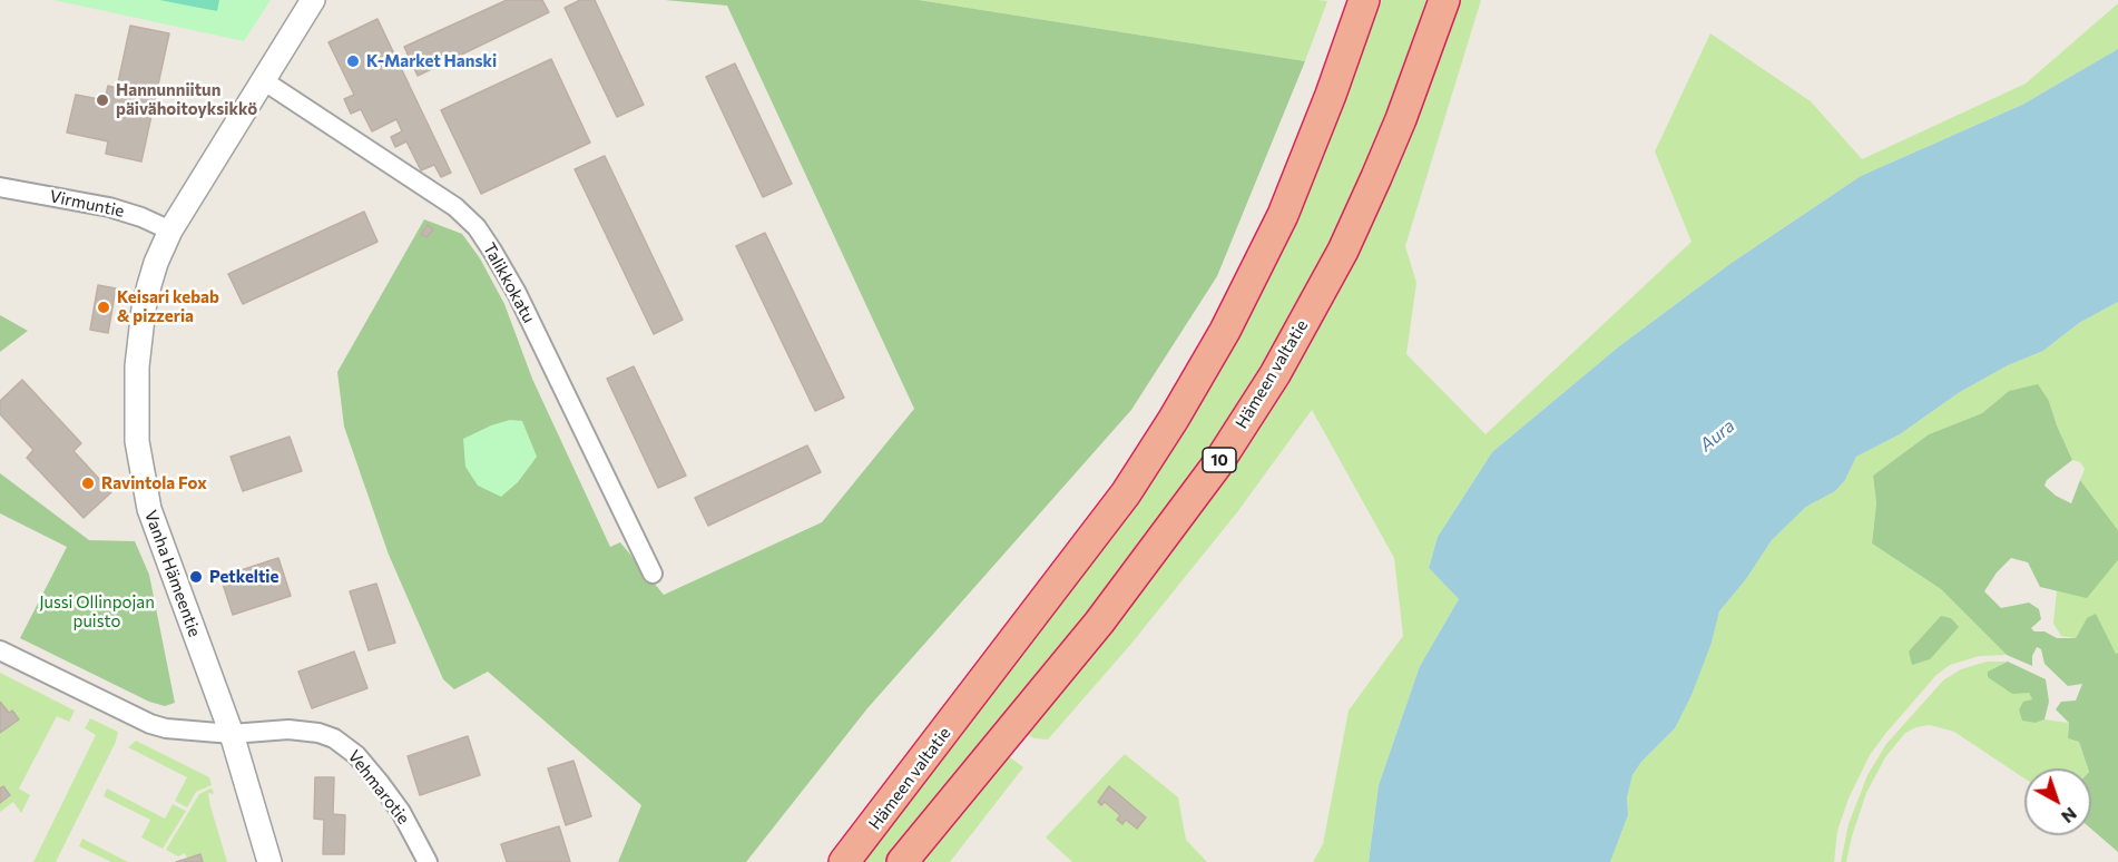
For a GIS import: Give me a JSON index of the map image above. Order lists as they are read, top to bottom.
{
  "streets": {
    "highway": ["Hämeen valtatie", "10"],
    "street": [
      "Virmuntie",
      "Talikkokatu",
      "Vanha Hämeentie",
      "Vehmarotie"
    ]
  },
  "crossings": [
    ["Virmuntie", "Vanha Hämeentie"],
    ["Talikkokatu", "Vanha Hämeentie"],
    ["Vanha Hämeentie", "Vehmarotie"]
  ],
  "water": ["Aura"],
  "parks": ["Jussi Ollinpojan puisto"],
  "places": [
    "K-Market Hanski",
    "Hannunniitun päivähoitoyksikkö",
    "Keisari kebab & pizzeria",
    "Ravintola Fox",
    "Petkeltie"
  ],
  "north": "bottom right"
}
